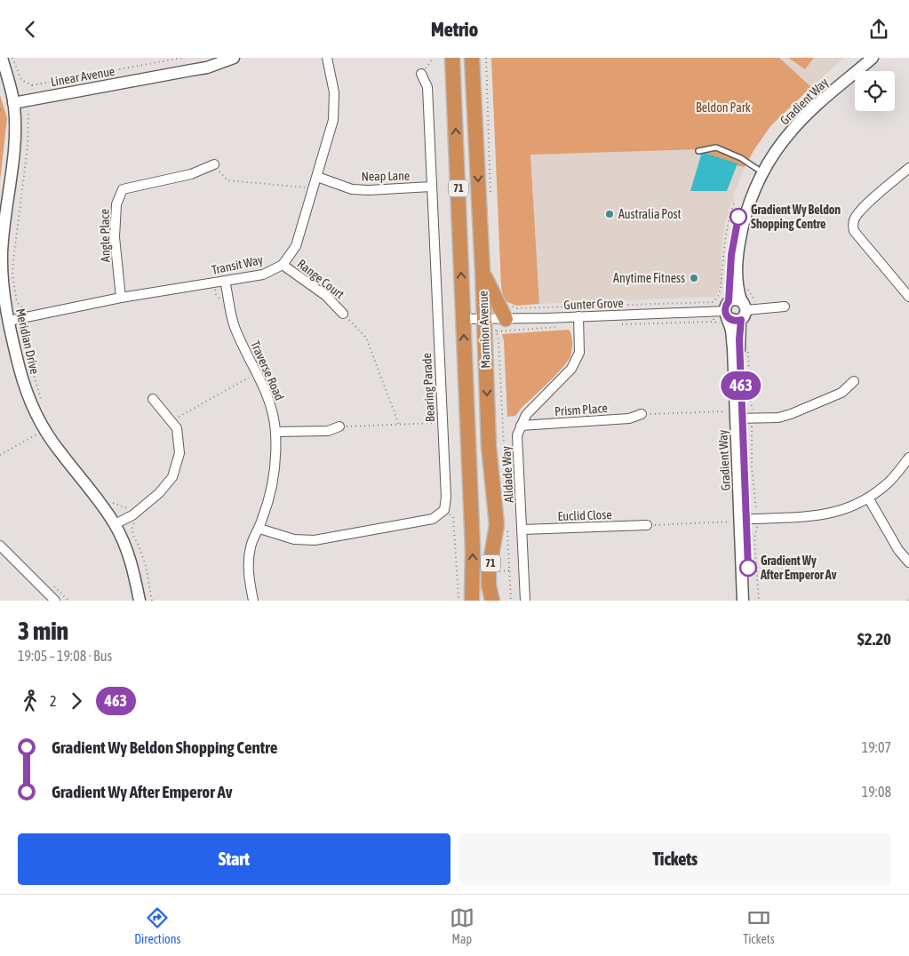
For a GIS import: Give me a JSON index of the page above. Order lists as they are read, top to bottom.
{
  "streets": {
    "highway": ["71", "Marmion Avenue"],
    "street": [
      "Linear Avenue",
      "Gradient Way",
      "Neap Lane",
      "Angle Place",
      "Transit Way",
      "Range Court",
      "Gunter Grove",
      "Meridian Drive",
      "Traverse Road",
      "Bearing Parade",
      "Prism Place",
      "Alidade Way",
      "Euclid Close"
    ]
  },
  "crossings": [
    ["Linear Avenue", "Meridian Drive"],
    ["Gradient Way", "Gunter Grove"],
    ["Neap Lane", "Transit Way"],
    ["Neap Lane", "Bearing Parade"],
    ["Angle Place", "Transit Way"],
    ["Transit Way", "Range Court"],
    ["Transit Way", "Meridian Drive"],
    ["Transit Way", "Traverse Road"],
    ["Gunter Grove", "Marmion Avenue"],
    ["Gunter Grove", "Alidade Way"],
    ["Prism Place", "Alidade Way"],
    ["Alidade Way", "Euclid Close"]
  ],
  "parks": ["Beldon Park"],
  "places": [
    "Australia Post",
    "Gradient Wy Beldon Shopping Centre",
    "Anytime Fitness",
    "Gradient Wy After Emperor Av"
  ],
  "lines": ["bus line 463"],
  "page": {
    "header": "Metrio",
    "on_map": "463",
    "heading": ["3 min", "19:05 – 19:08 · Bus", "$2.20"],
    "legs": ["2", "463"],
    "list": [
      {
        "name": "Gradient Wy Beldon Shopping Centre",
        "value": "19:07"
      },
      {
        "name": "Gradient Wy After Emperor Av",
        "value": "19:08"
      }
    ],
    "buttons": ["Start", "Tickets"],
    "tabs": ["Directions", "Map", "Tickets"]
  }
}
